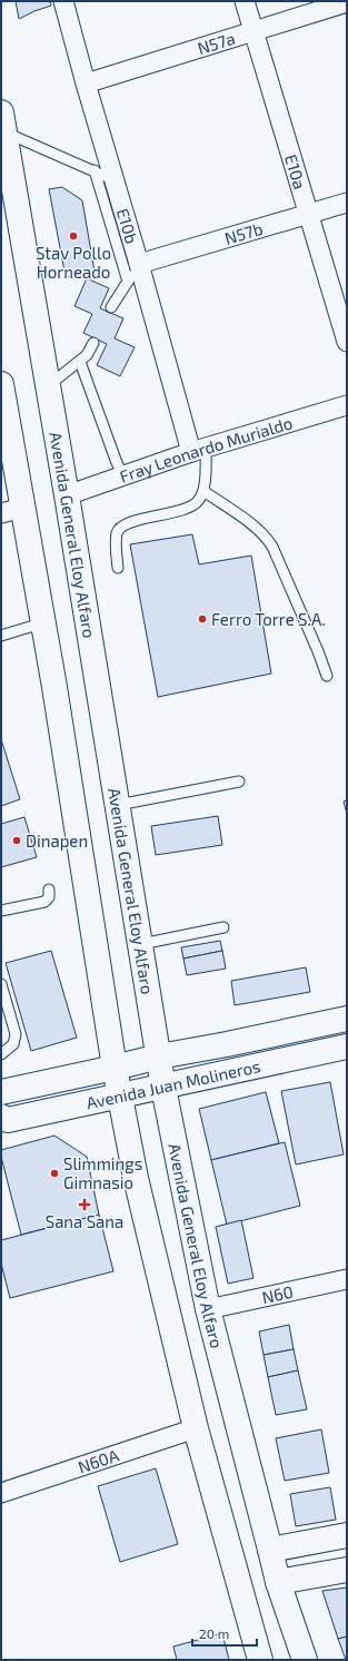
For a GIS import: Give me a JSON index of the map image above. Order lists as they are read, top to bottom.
{
  "streets": {
    "main road": ["Avenida General Eloy Alfaro", "Avenida Juan Molineros"],
    "street": [
      "N57a",
      "E10a",
      "E10b",
      "N57b",
      "Fray Leonardo Murialdo",
      "N60",
      "N60A"
    ]
  },
  "crossings": [
    ["N57a", "E10a"],
    ["N57a", "E10b"],
    ["E10a", "N57b"],
    ["E10b", "N57b"],
    ["E10b", "Fray Leonardo Murialdo"],
    ["Fray Leonardo Murialdo", "Avenida General Eloy Alfaro"],
    ["Avenida General Eloy Alfaro", "Avenida Juan Molineros"],
    ["Avenida General Eloy Alfaro", "N60"]
  ],
  "places": {
    "other": [
      "Stav Pollo Horneado",
      "Ferro Torre S.A.",
      "Dinapen",
      "Slimmings Gimnasio"
    ],
    "health": ["Sana Sana"]
  },
  "scale_bar": "20 m"
}
